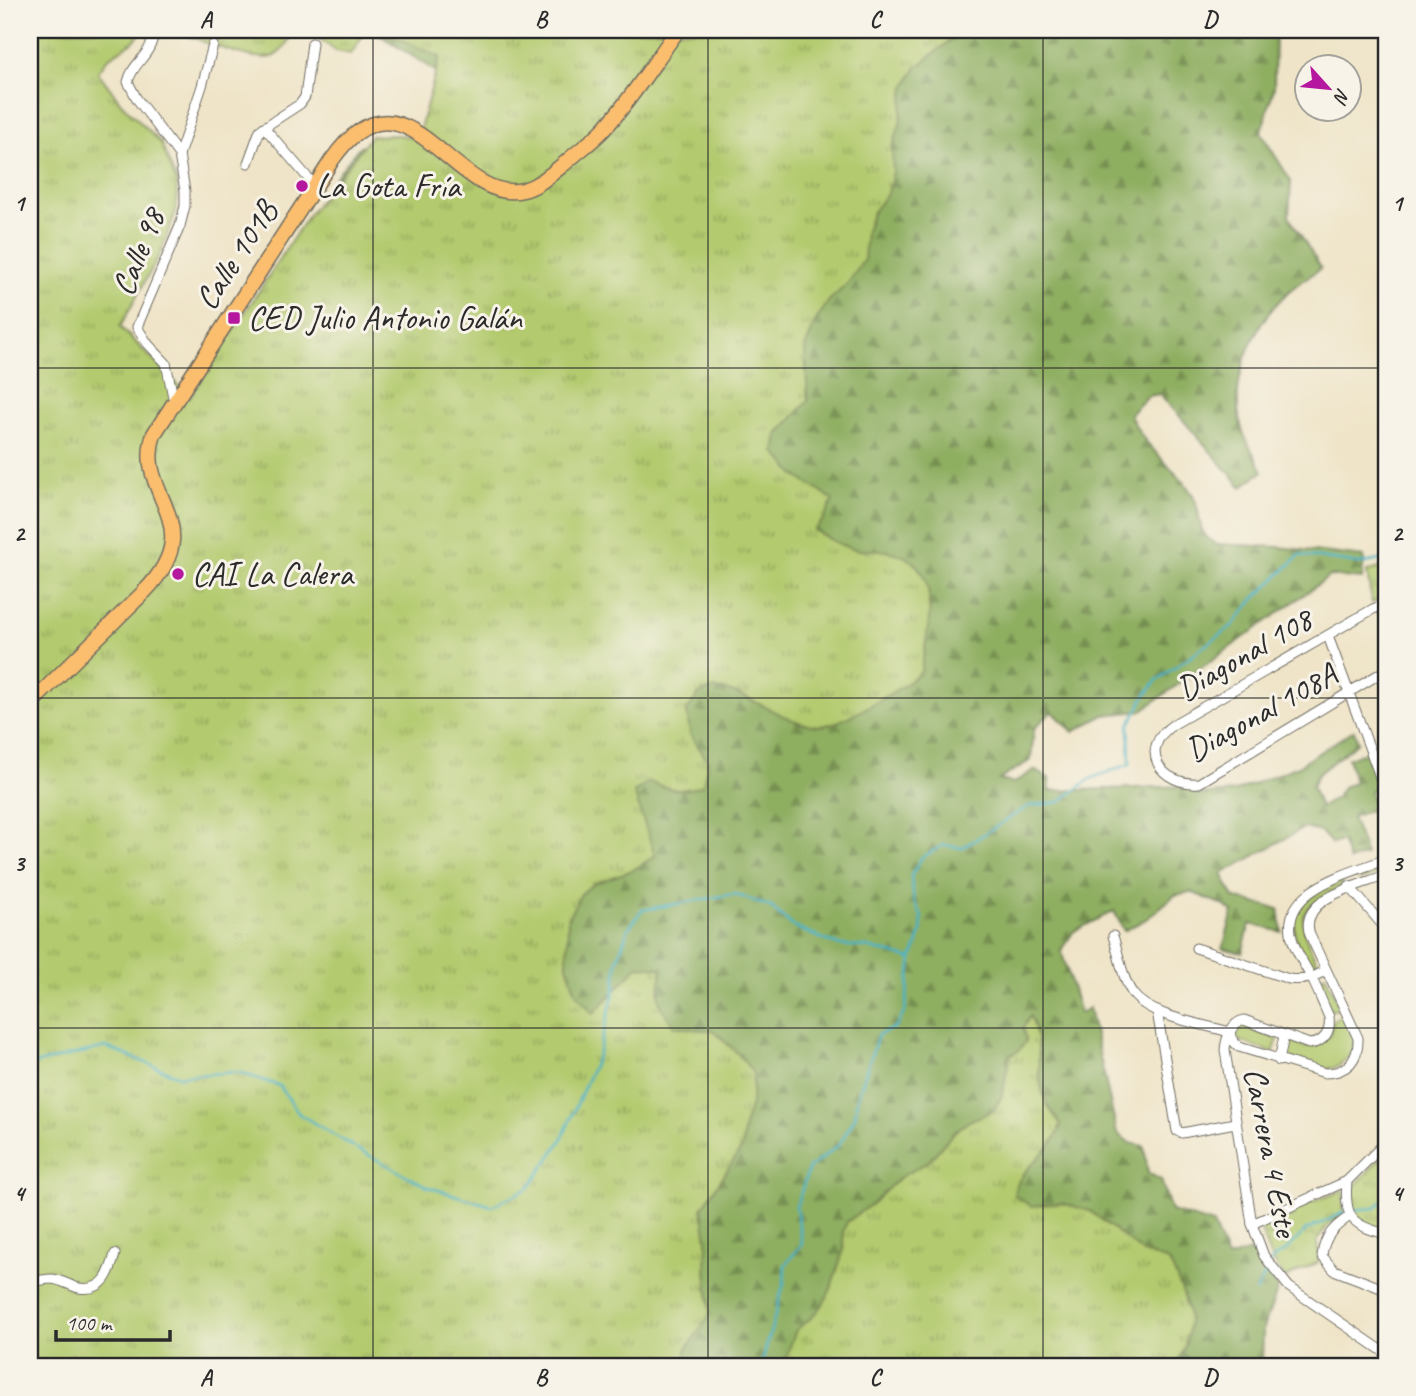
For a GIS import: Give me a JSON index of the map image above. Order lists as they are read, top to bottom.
{
  "streets": {
    "main road": ["Calle 101B"],
    "street": [
      "Calle 98",
      "Diagonal 108",
      "Diagonal 108A",
      "Carrera 4 Este"
    ]
  },
  "crossings": [
    ["Calle 98", "Calle 101B"],
    ["Diagonal 108", "Diagonal 108A"]
  ],
  "places": {
    "other": ["La Gota Fría", "CAI La Calera"],
    "transit": ["CED Julio Antonio Galán"]
  },
  "scale_bar": "100 m",
  "north": "bottom right",
  "grid": {
    "columns": [
      "A",
      "B",
      "C",
      "D"
    ],
    "rows": [
      "1",
      "2",
      "3",
      "4"
    ]
  }
}
